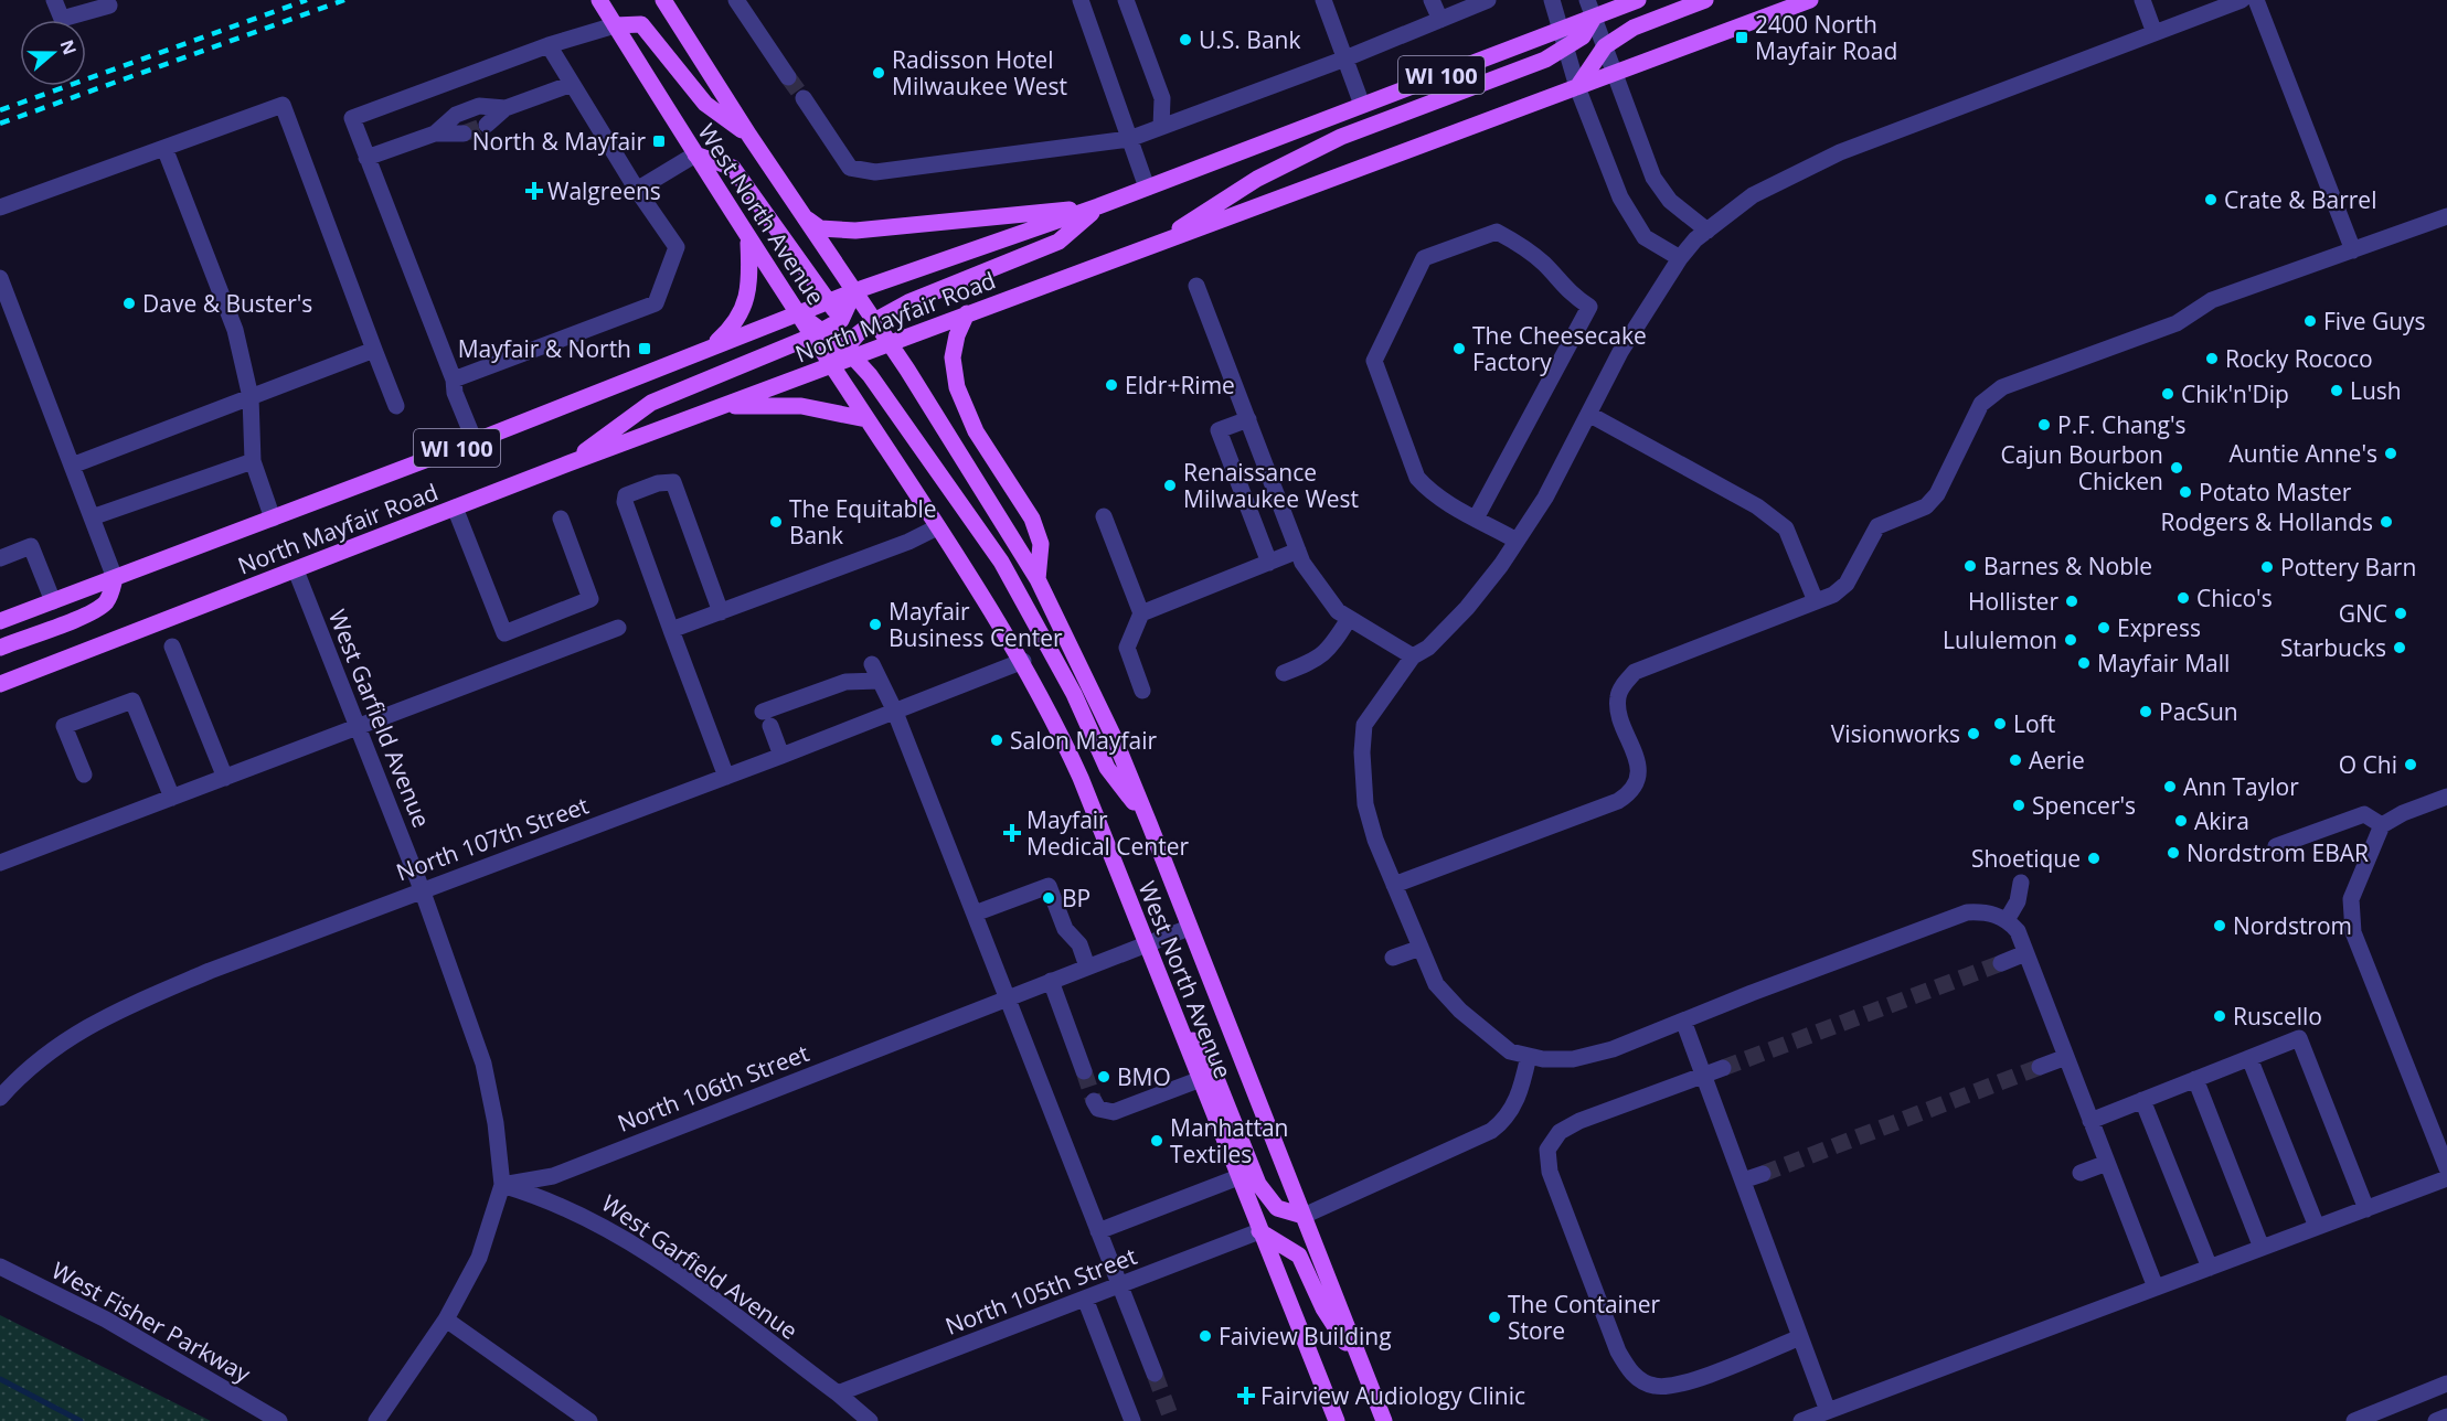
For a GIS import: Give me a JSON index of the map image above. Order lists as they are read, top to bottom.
{
  "streets": {
    "main road": ["WI 100", "West North Avenue", "North Mayfair Road"],
    "street": [
      "West Garfield Avenue",
      "North 107th Street",
      "North 106th Street",
      "North 105th Street",
      "West Fisher Parkway"
    ]
  },
  "crossings": [
    ["West North Avenue", "North Mayfair Road"],
    ["West North Avenue", "North 107th Street"],
    ["West North Avenue", "North 106th Street"],
    ["West North Avenue", "North 105th Street"],
    ["North Mayfair Road", "West Garfield Avenue"],
    ["West Garfield Avenue", "North 107th Street"],
    ["West Garfield Avenue", "North 106th Street"],
    ["West Garfield Avenue", "North 105th Street"]
  ],
  "places": {
    "transit": ["2400 North Mayfair Road", "North & Mayfair", "Mayfair & North"],
    "other": [
      "U.S. Bank",
      "Radisson Hotel Milwaukee West",
      "Crate & Barrel",
      "Dave & Buster's",
      "Five Guys",
      "The Cheesecake Factory",
      "Rocky Rococo",
      "Eldr+Rime",
      "Lush",
      "Chik'n'Dip",
      "P.F. Chang's",
      "Auntie Anne's",
      "Cajun Bourbon Chicken",
      "Renaissance Milwaukee West",
      "Potato Master",
      "The Equitable Bank",
      "Rodgers & Hollands",
      "Barnes & Noble",
      "Pottery Barn",
      "Chico's",
      "Hollister",
      "GNC",
      "Mayfair Business Center",
      "Express",
      "Lululemon",
      "Starbucks",
      "Mayfair Mall",
      "PacSun",
      "Loft",
      "Visionworks",
      "Salon Mayfair",
      "Aerie",
      "O Chi",
      "Ann Taylor",
      "Spencer's",
      "Akira",
      "Nordstrom EBAR",
      "Shoetique",
      "BP",
      "Nordstrom",
      "Ruscello",
      "BMO",
      "Manhattan Textiles",
      "The Container Store",
      "Faiview Building"
    ],
    "health": ["Walgreens", "Mayfair Medical Center", "Fairview Audiology Clinic"]
  },
  "north": "right"
}
